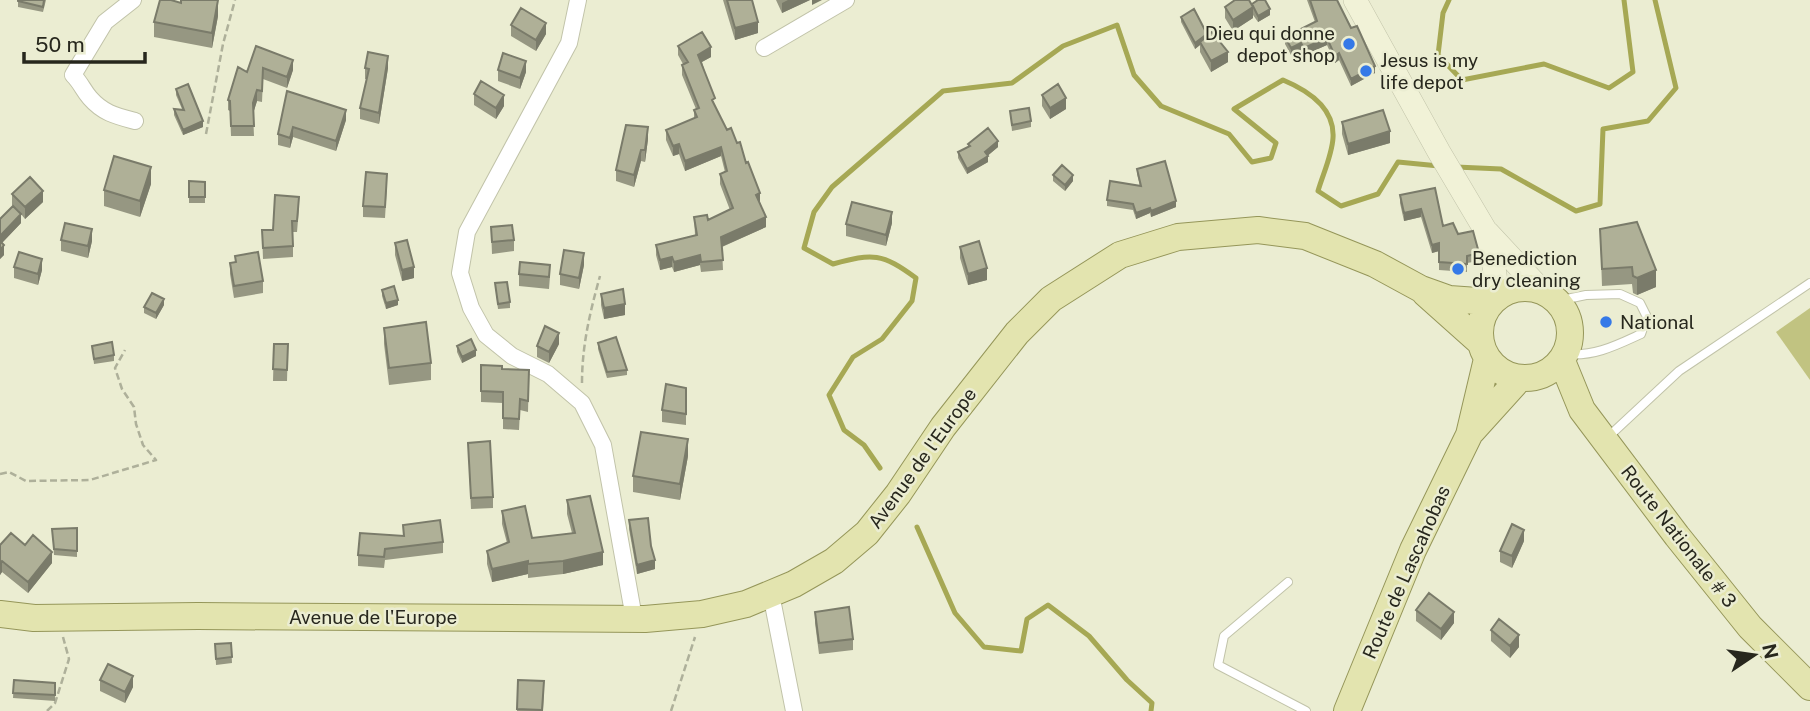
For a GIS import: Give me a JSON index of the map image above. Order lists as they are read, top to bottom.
{
  "streets": {
    "main road": ["Avenue de l'Europe", "Route Nationale # 3", "Route de Lascahobas"]
  },
  "crossings": [
    ["Avenue de l'Europe", "Route Nationale # 3"],
    ["Avenue de l'Europe", "Route de Lascahobas"],
    ["Route Nationale # 3", "Route de Lascahobas"]
  ],
  "places": [
    "Dieu qui donne depot shop",
    "Jesus is my life depot",
    "Benediction dry cleaning",
    "National"
  ],
  "scale_bar": "50 m",
  "north": "right"
}
